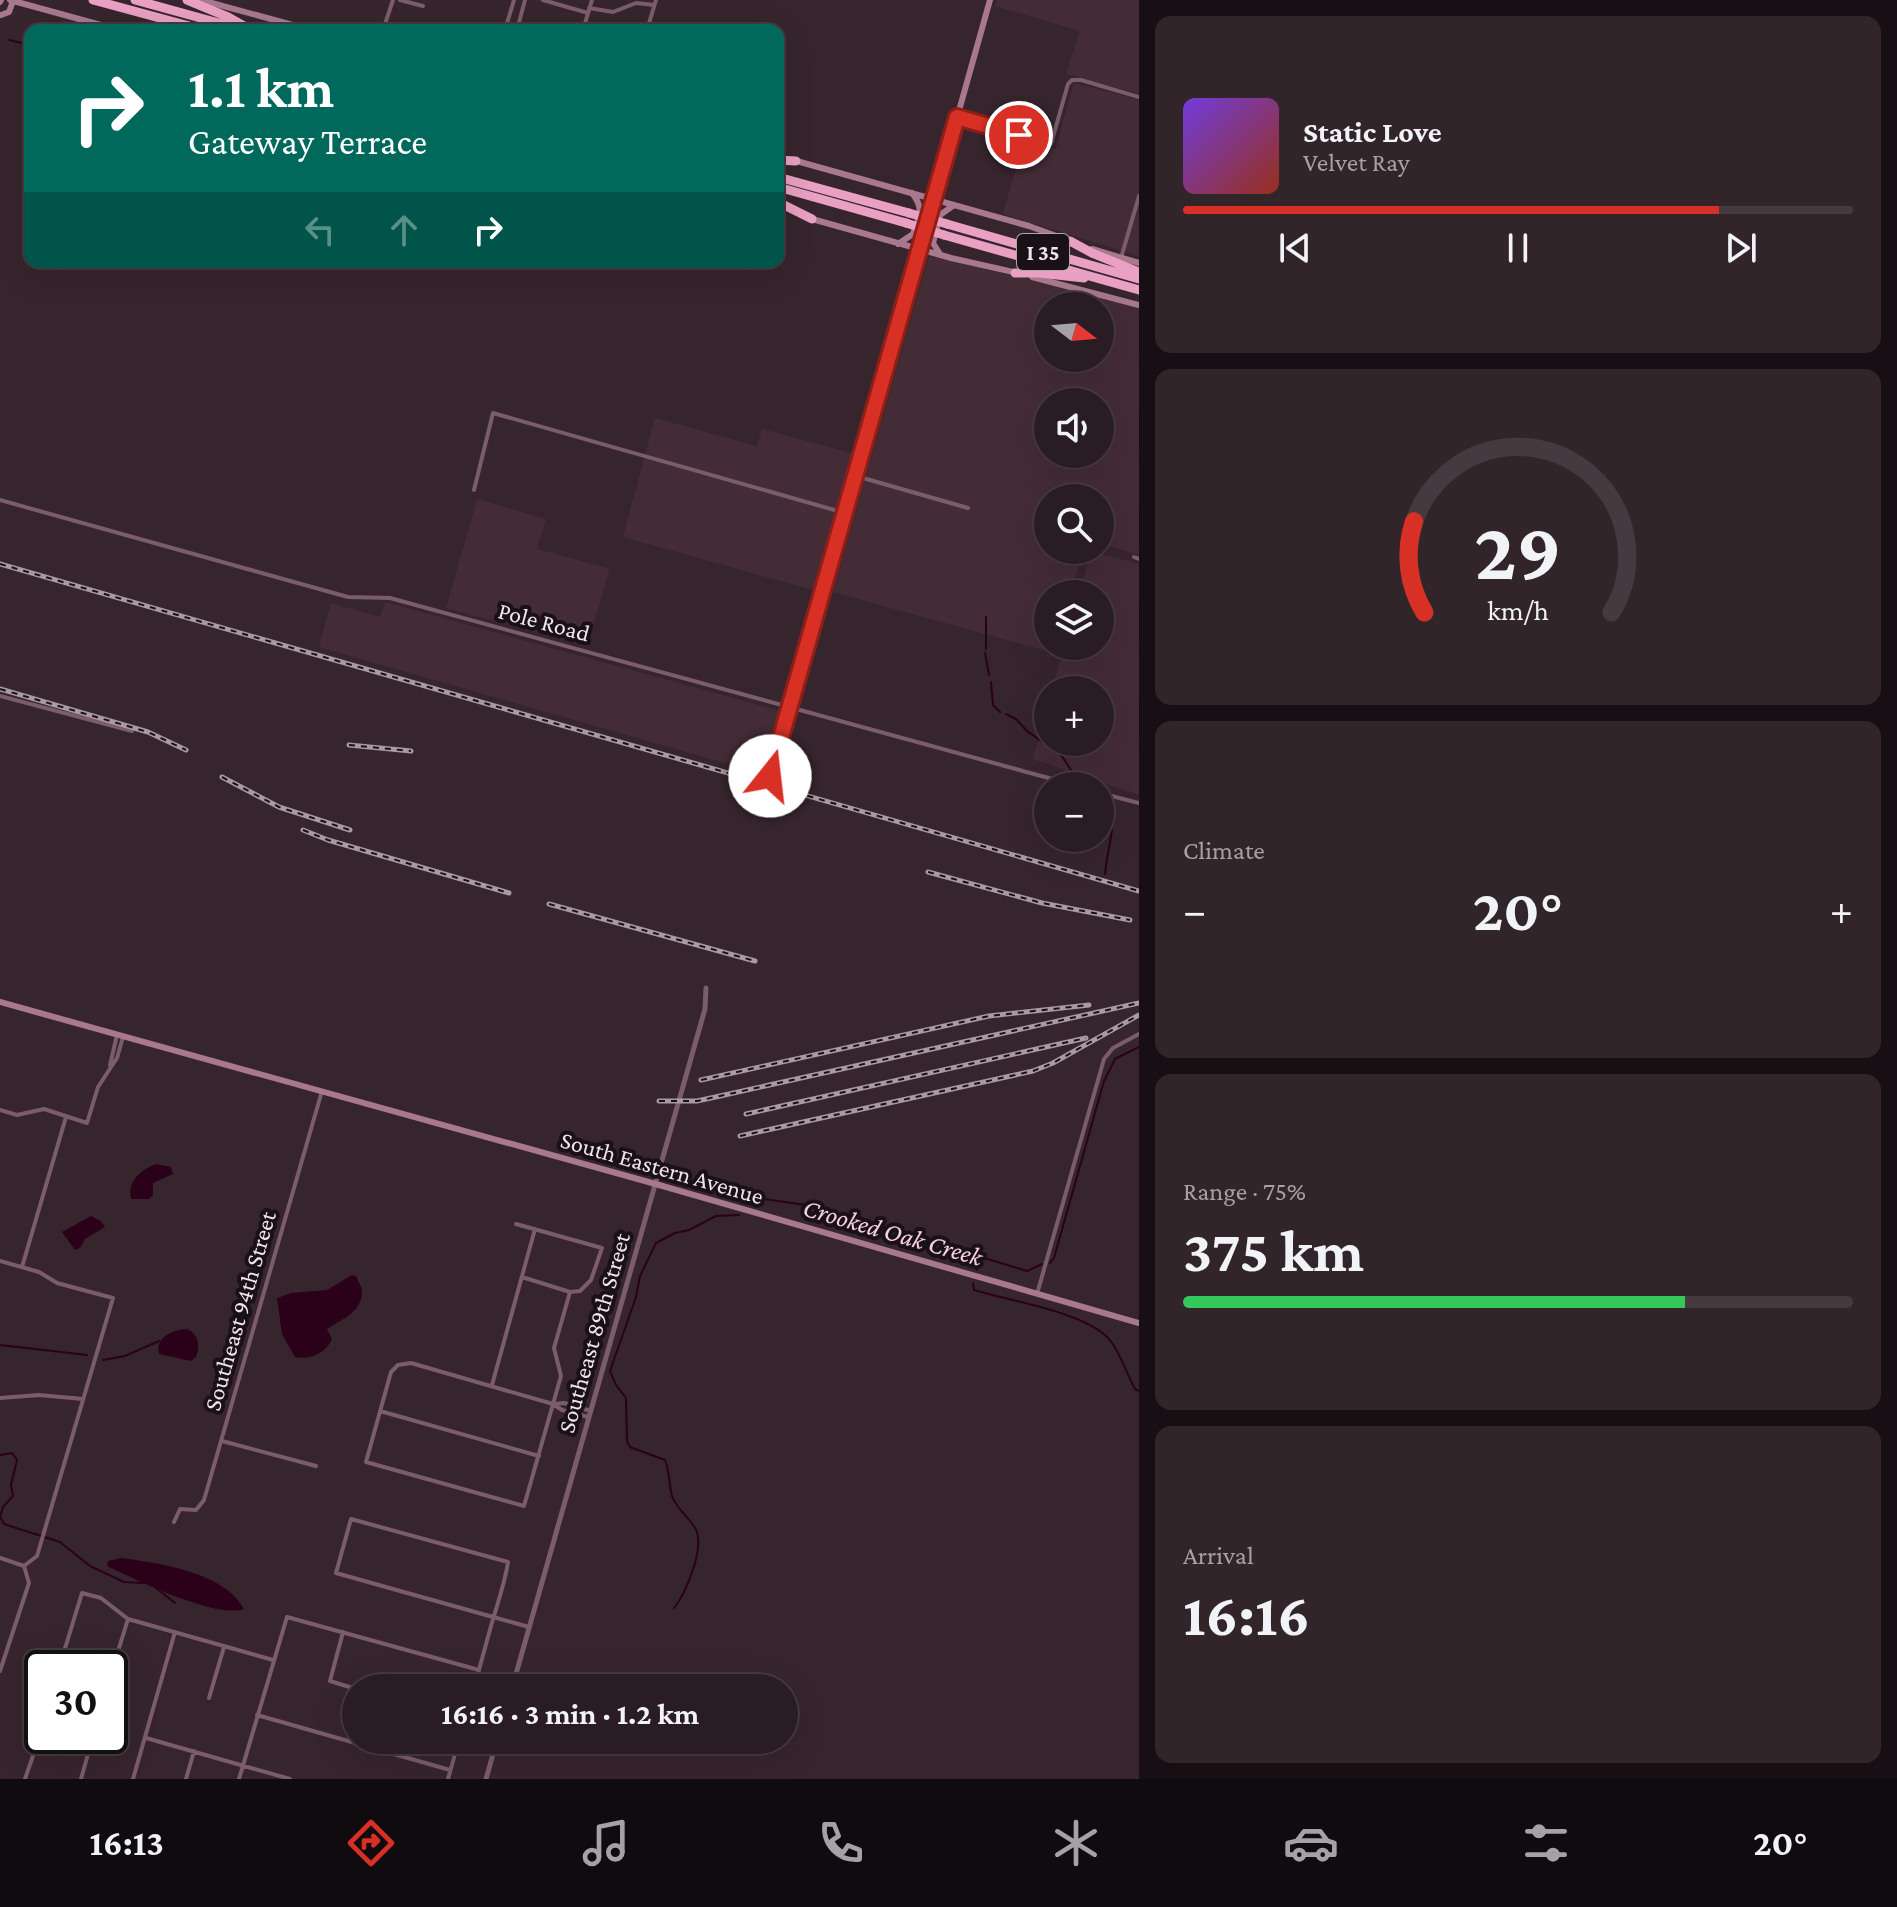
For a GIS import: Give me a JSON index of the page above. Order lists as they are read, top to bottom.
{
  "streets": {
    "highway": ["I 35"],
    "main road": ["South Eastern Avenue"],
    "street": ["Pole Road", "Southeast 94th Street", "Southeast 89th Street"]
  },
  "crossings": [
    ["South Eastern Avenue", "Southeast 94th Street"],
    ["South Eastern Avenue", "Southeast 89th Street"]
  ],
  "water": ["Crooked Oak Creek"],
  "north": "right",
  "page": {
    "turn": ["1.1 km", "Gateway Terrace"],
    "song": ["Static Love", "Velvet Ray"],
    "map_buttons": ["+", "−"],
    "tile": [
      "Climate",
      ["Range · 75%", "375 km"],
      ["Arrival", "16:16"]
    ],
    "heat": ["−", "20°", "+"],
    "limit": "30",
    "trip": "16:16 · 3 min · 1.2 km",
    "tabs": ["16:13", "20°"],
    "gauge": ["29", "km/h"]
  }
}
